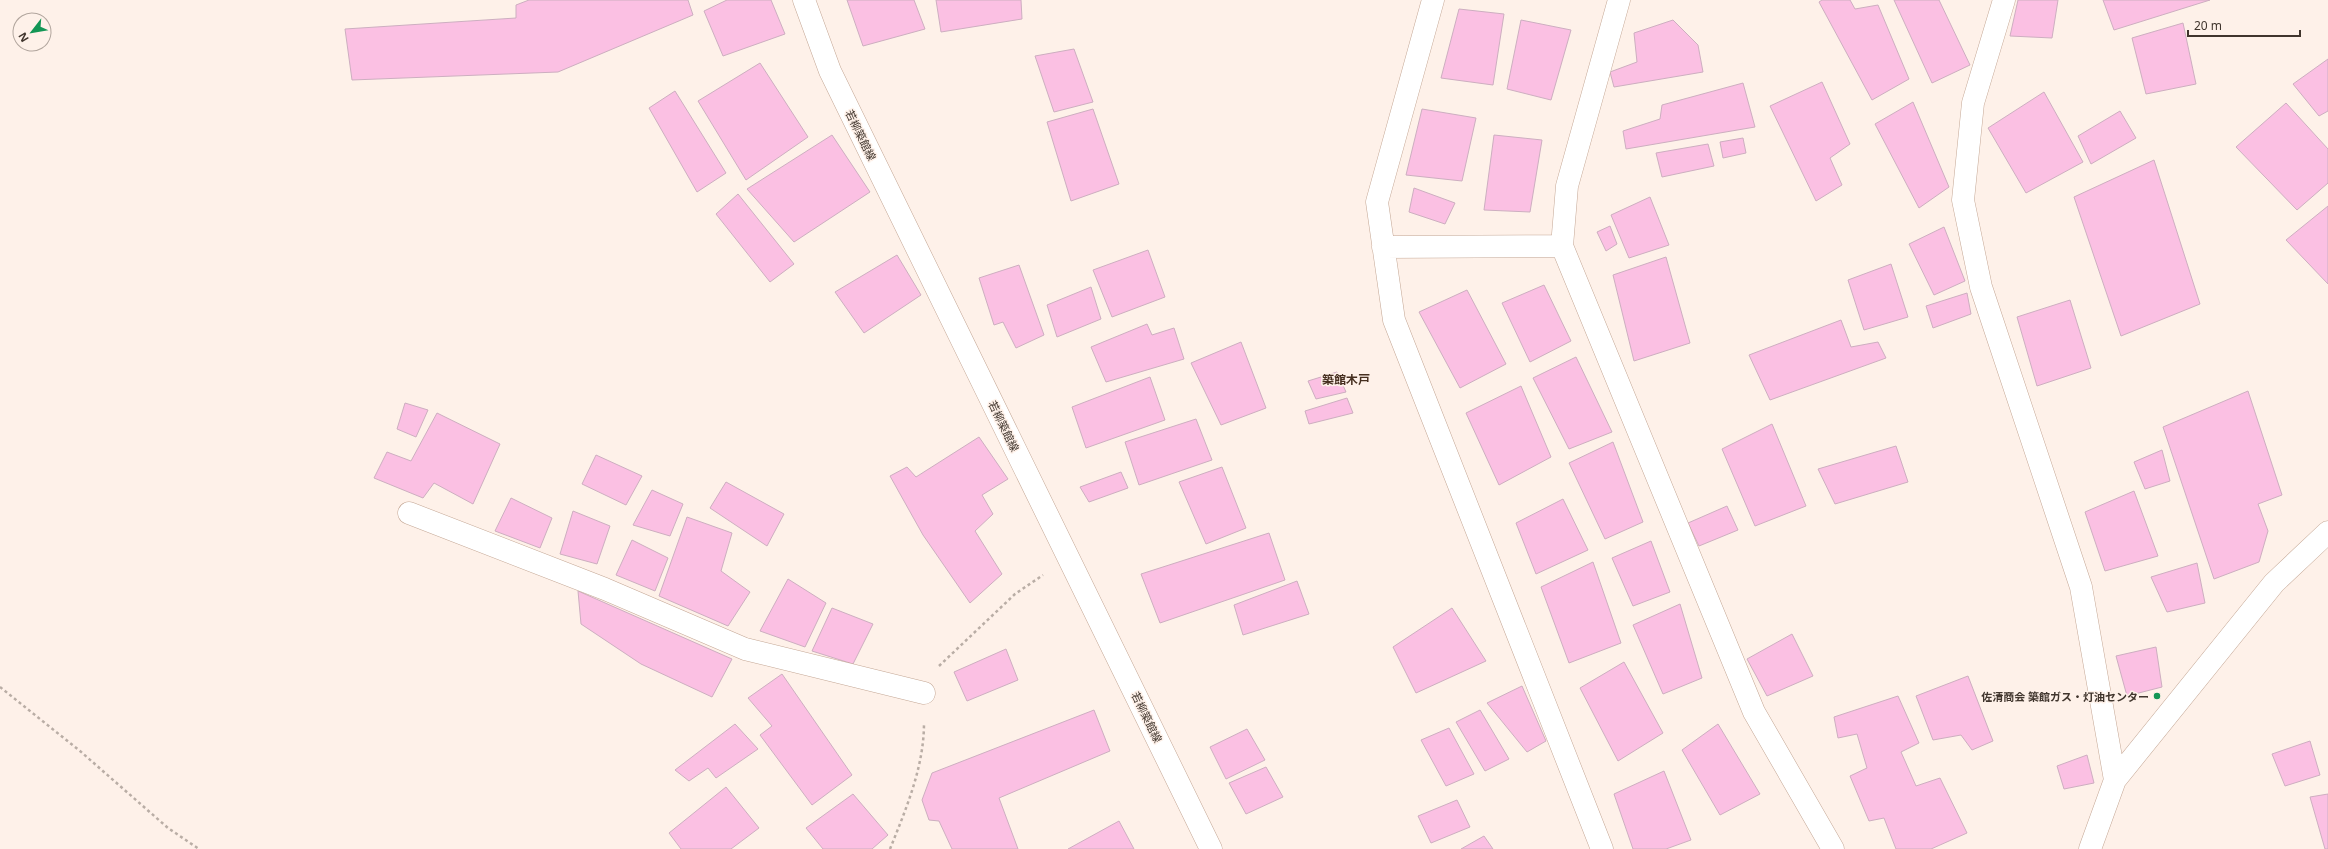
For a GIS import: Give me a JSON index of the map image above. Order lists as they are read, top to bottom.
{
  "streets": {
    "street": ["若柳築館線"]
  },
  "districts": ["築館木戸"],
  "places": ["佐清商会 築館ガス・灯油センター"],
  "scale_bar": "20 m",
  "north": "bottom left"
}
